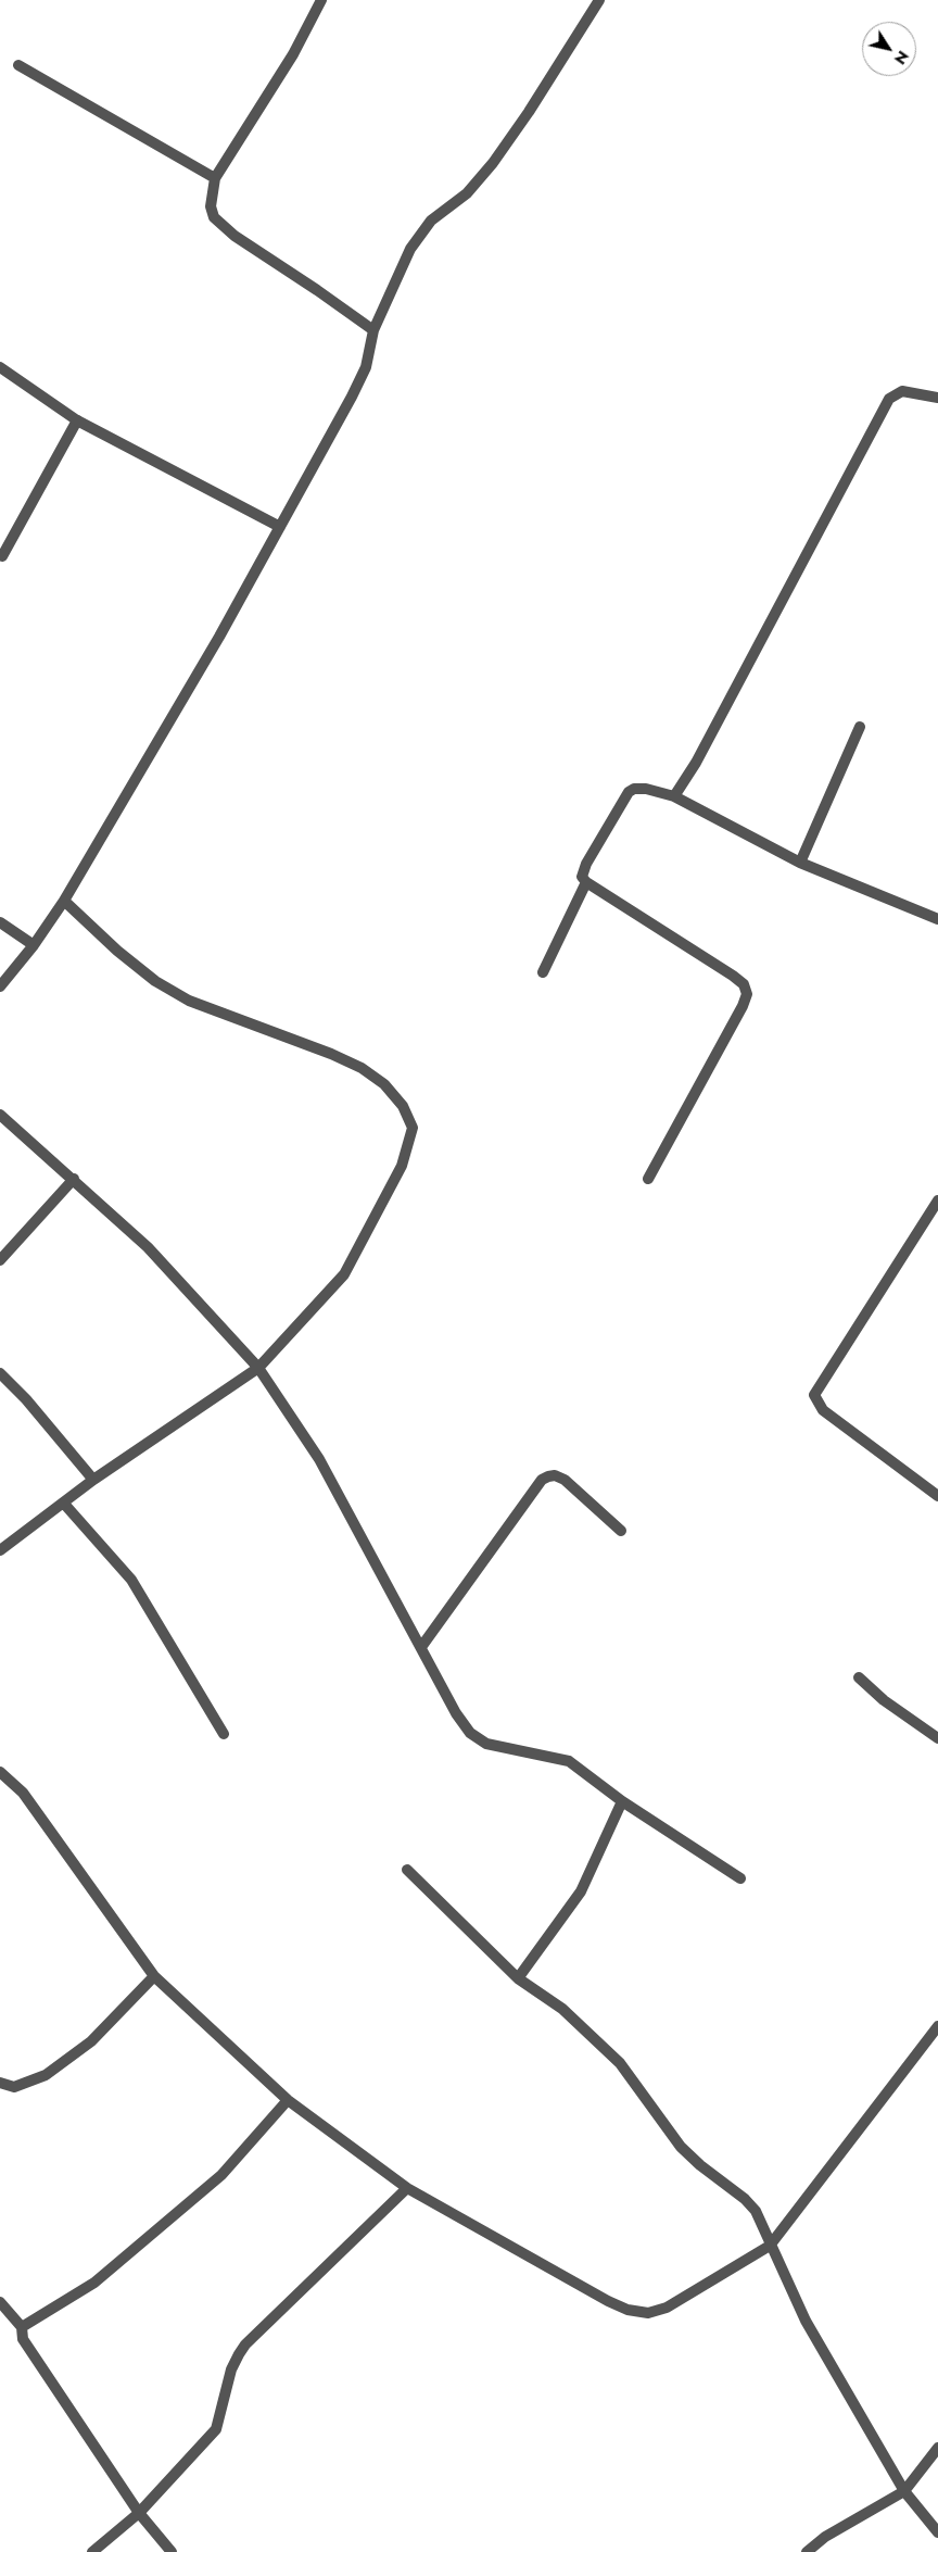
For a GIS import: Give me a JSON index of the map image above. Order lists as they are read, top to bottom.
{
  "north": "bottom right"
}
